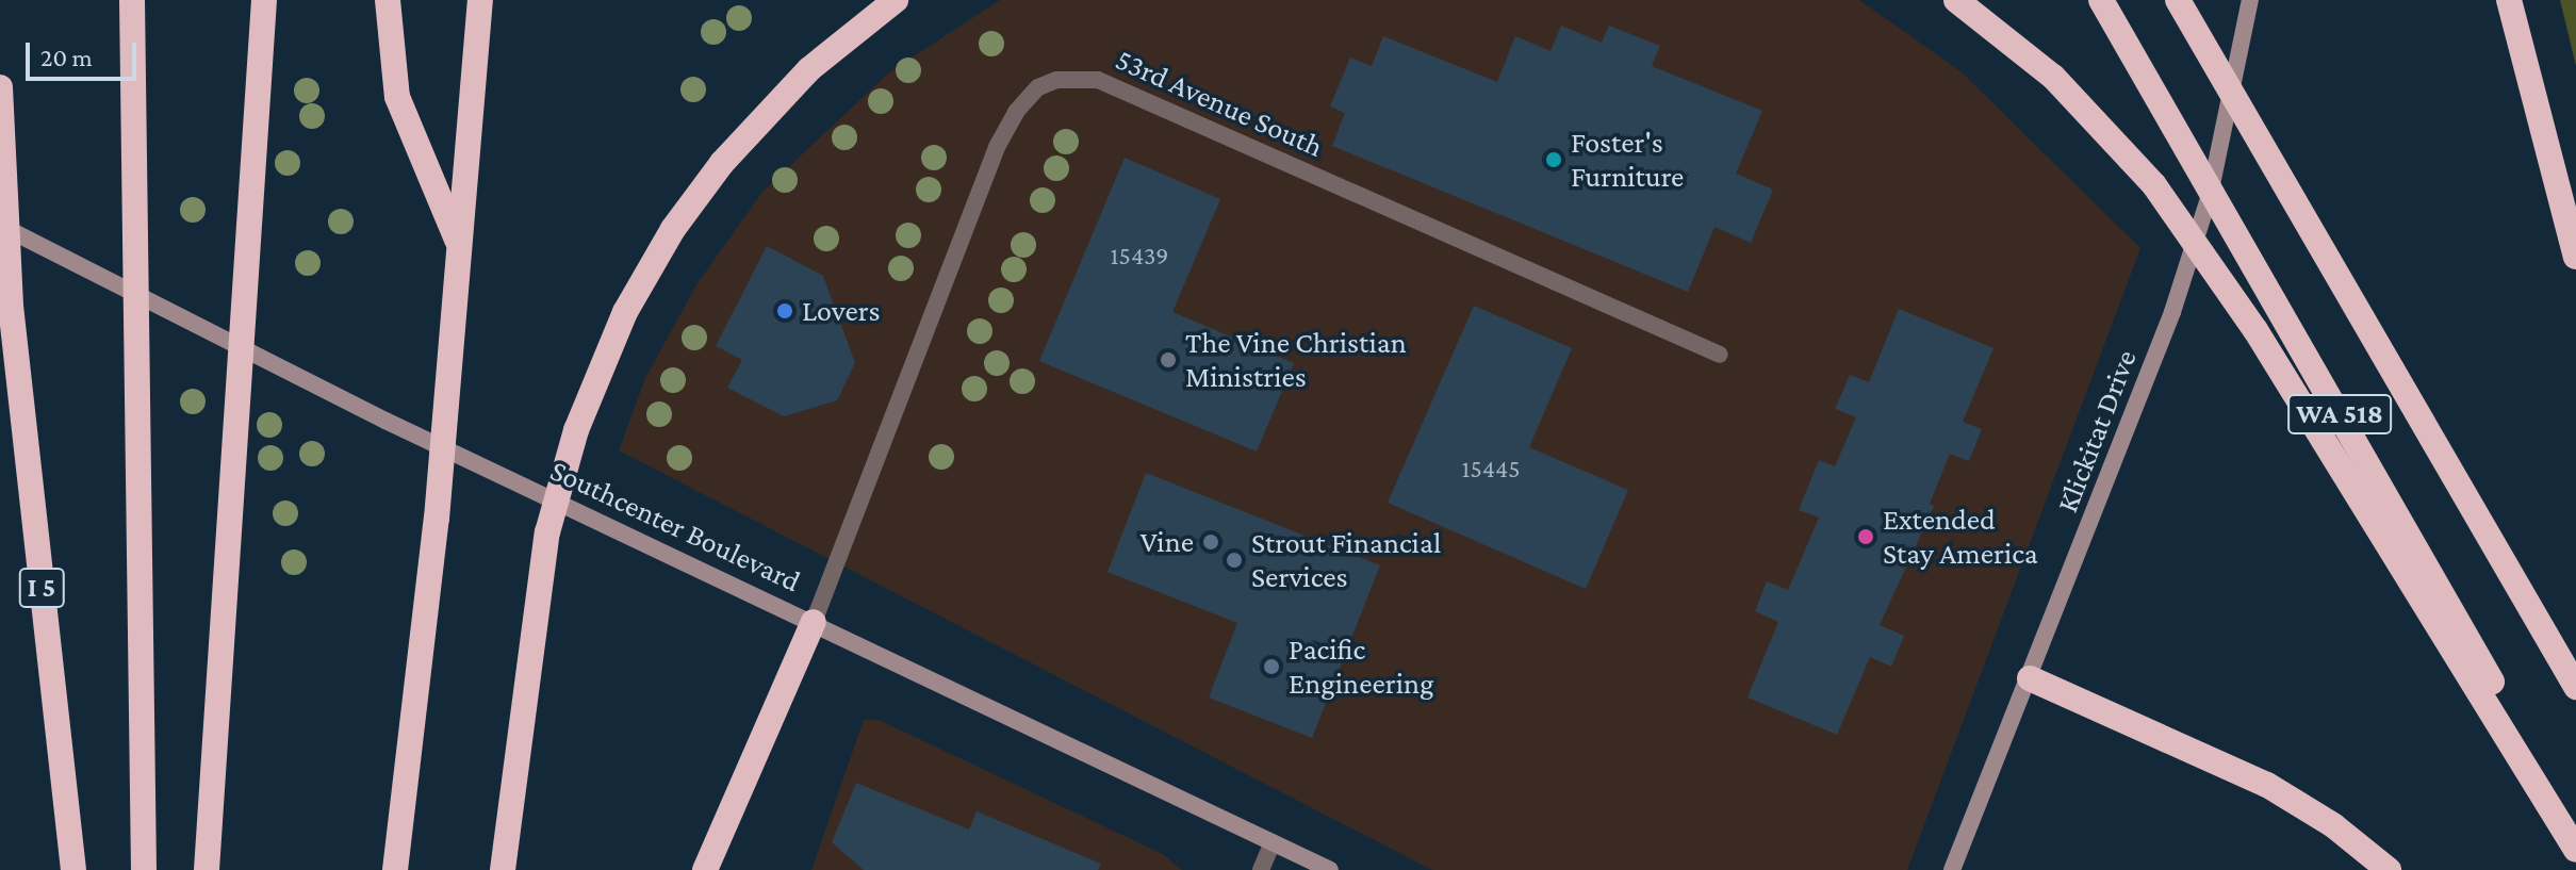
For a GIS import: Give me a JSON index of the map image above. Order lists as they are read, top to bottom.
{
  "streets": {
    "highway": ["WA 518", "I 5"],
    "main road": ["Klickitat Drive", "Southcenter Boulevard"],
    "street": ["53rd Avenue South"]
  },
  "crossings": [
    ["53rd Avenue South", "Southcenter Boulevard"]
  ],
  "places": [
    "Foster's Furniture",
    "Lovers",
    "The Vine Christian Ministries",
    "Extended Stay America",
    "Vine",
    "Strout Financial Services",
    "Pacific Engineering"
  ],
  "house_numbers": ["15439", "15445"],
  "scale_bar": "20 m"
}
